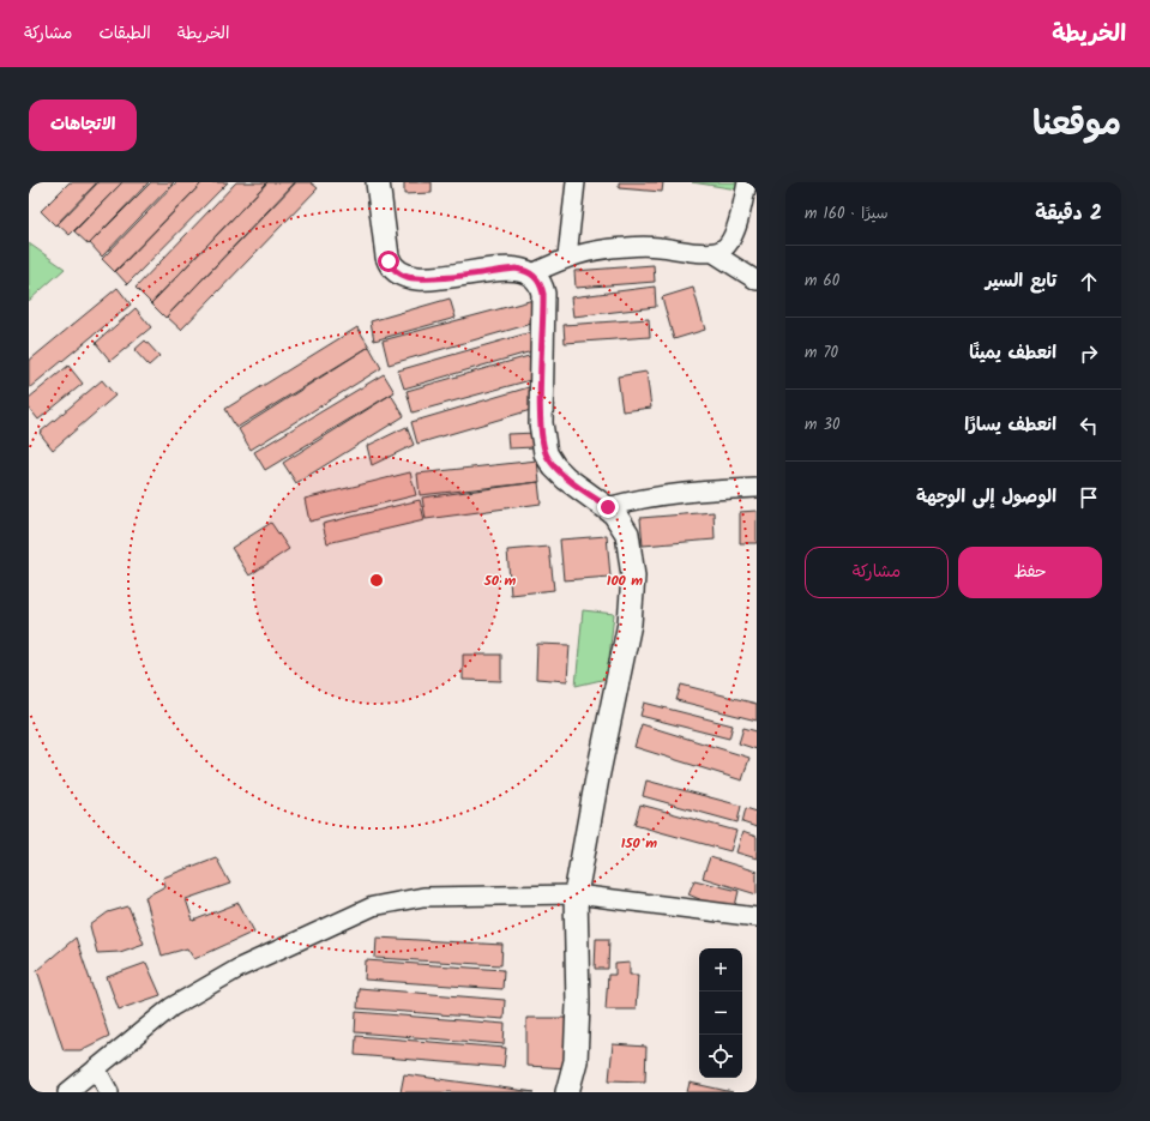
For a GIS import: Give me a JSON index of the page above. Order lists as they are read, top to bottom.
{
  "page": {
    "header": "الخريطة",
    "nav": ["الخريطة", "الطبقات", "مشاركة"],
    "title": "موقعنا",
    "buttons": [
      "الاتجاهات",
      ["حفظ", "مشاركة"]
    ],
    "heading": ["2 دقيقة", "سيرًا · 160 m"],
    "list": [
      ["تابع السير", "60 m"],
      ["انعطف يمينًا", "70 m"],
      ["انعطف يسارًا", "30 m"],
      "الوصول إلى الوجهة"
    ],
    "map_buttons": ["+", "−"]
  },
  "rings": ["50 m", "100 m", "150 m"]
}
